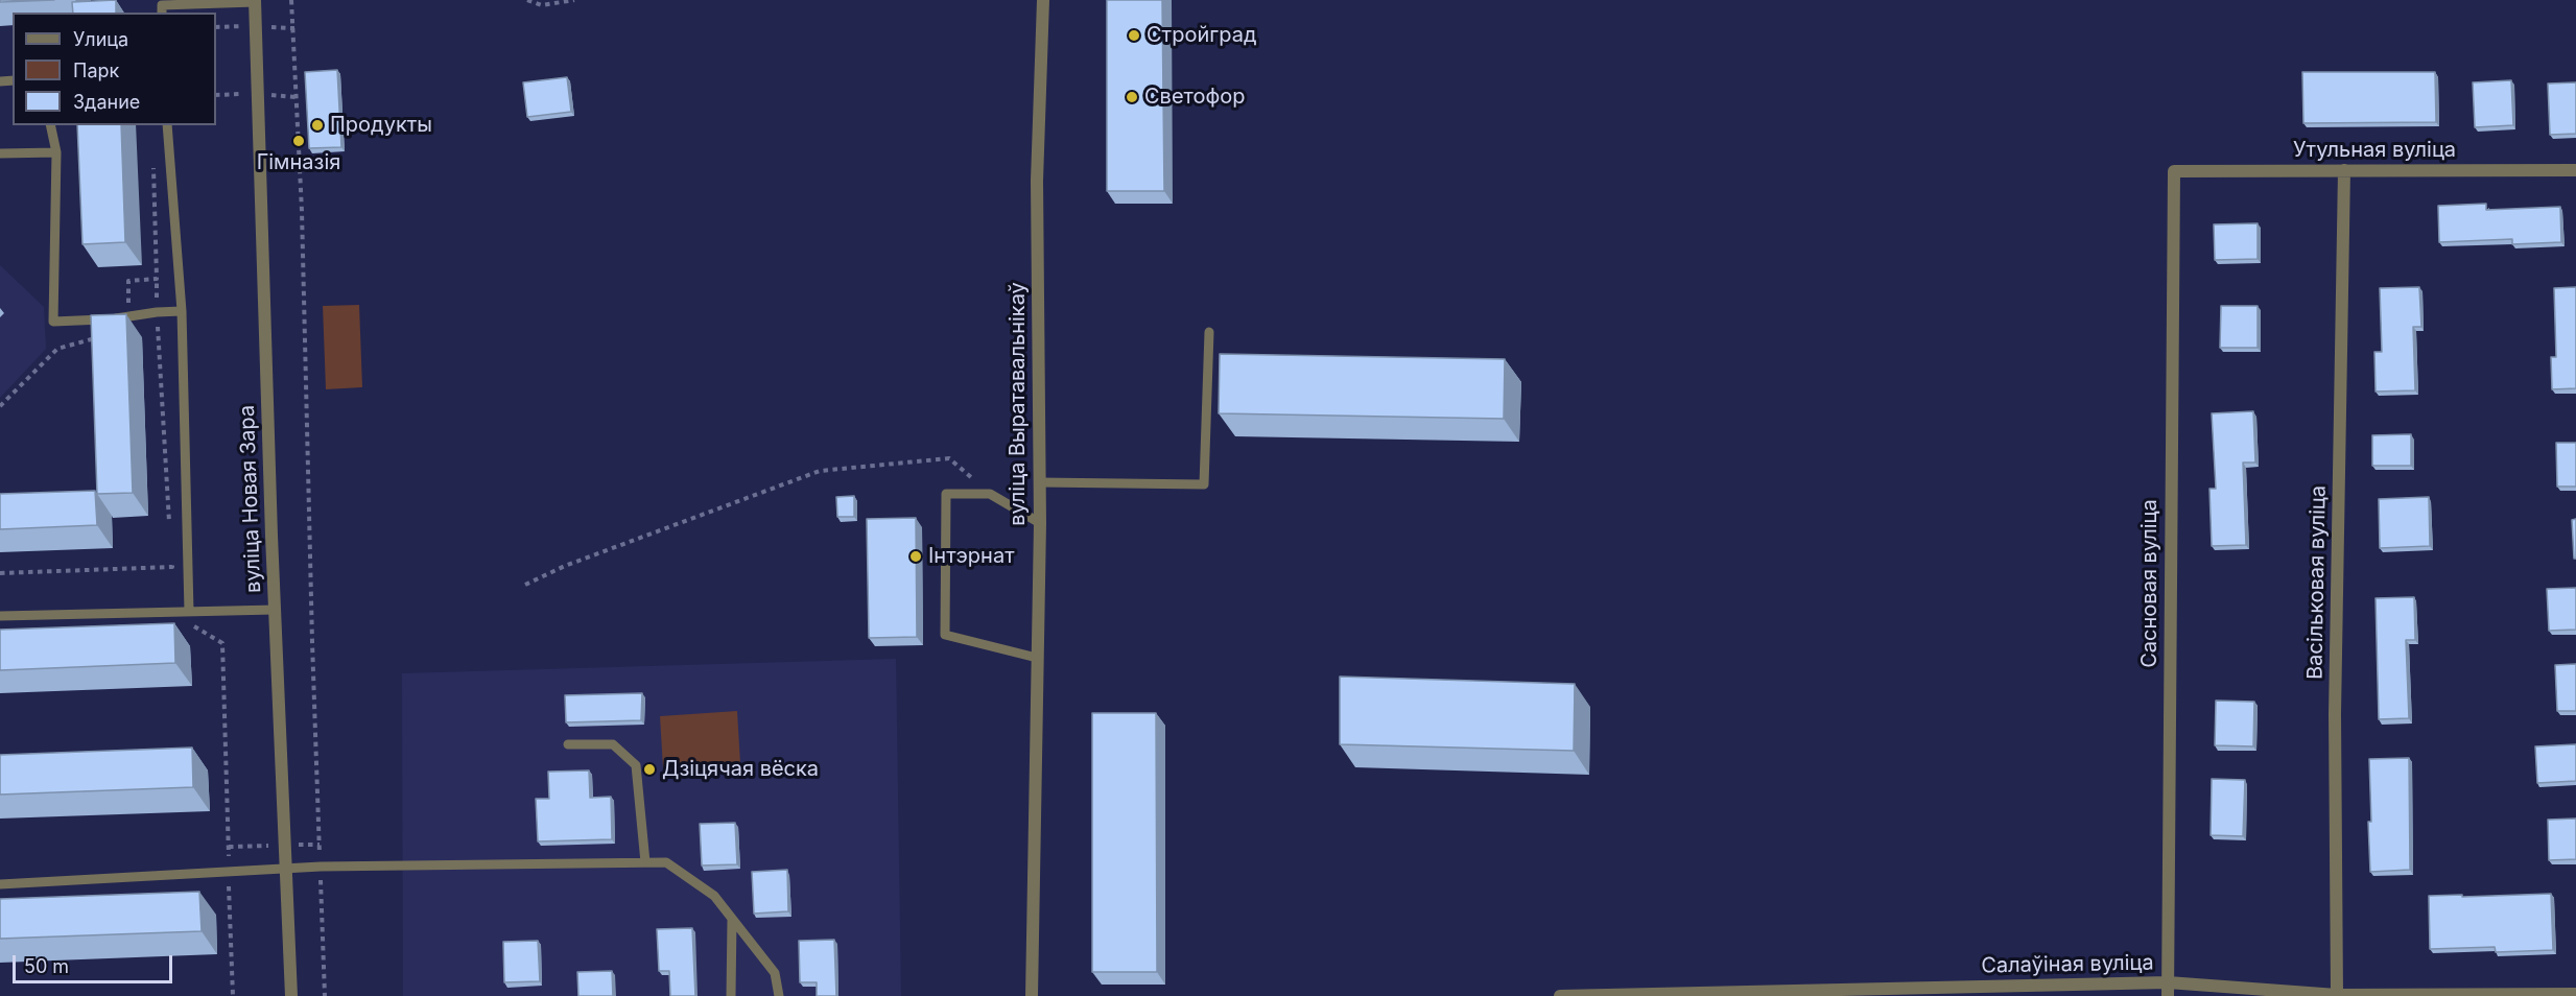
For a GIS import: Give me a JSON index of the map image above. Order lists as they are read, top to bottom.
{
  "streets": {
    "street": [
      "Утульная вуліца",
      "вуліца Выратавальнікаў",
      "вуліца Новая Зара",
      "Васільковая вуліца",
      "Сасновая вуліца",
      "Салаўіная вуліца"
    ]
  },
  "crossings": [
    ["Утульная вуліца", "Васільковая вуліца"],
    ["Утульная вуліца", "Сасновая вуліца"],
    ["Васільковая вуліца", "Салаўіная вуліца"],
    ["Сасновая вуліца", "Салаўіная вуліца"]
  ],
  "places": [
    "Стройград",
    "Светофор",
    "Продукты",
    "Гімназія",
    "Інтэрнат",
    "Дзіцячая вёска"
  ],
  "legend": ["Улица", "Парк", "Здание"],
  "scale_bar": "50 m"
}
